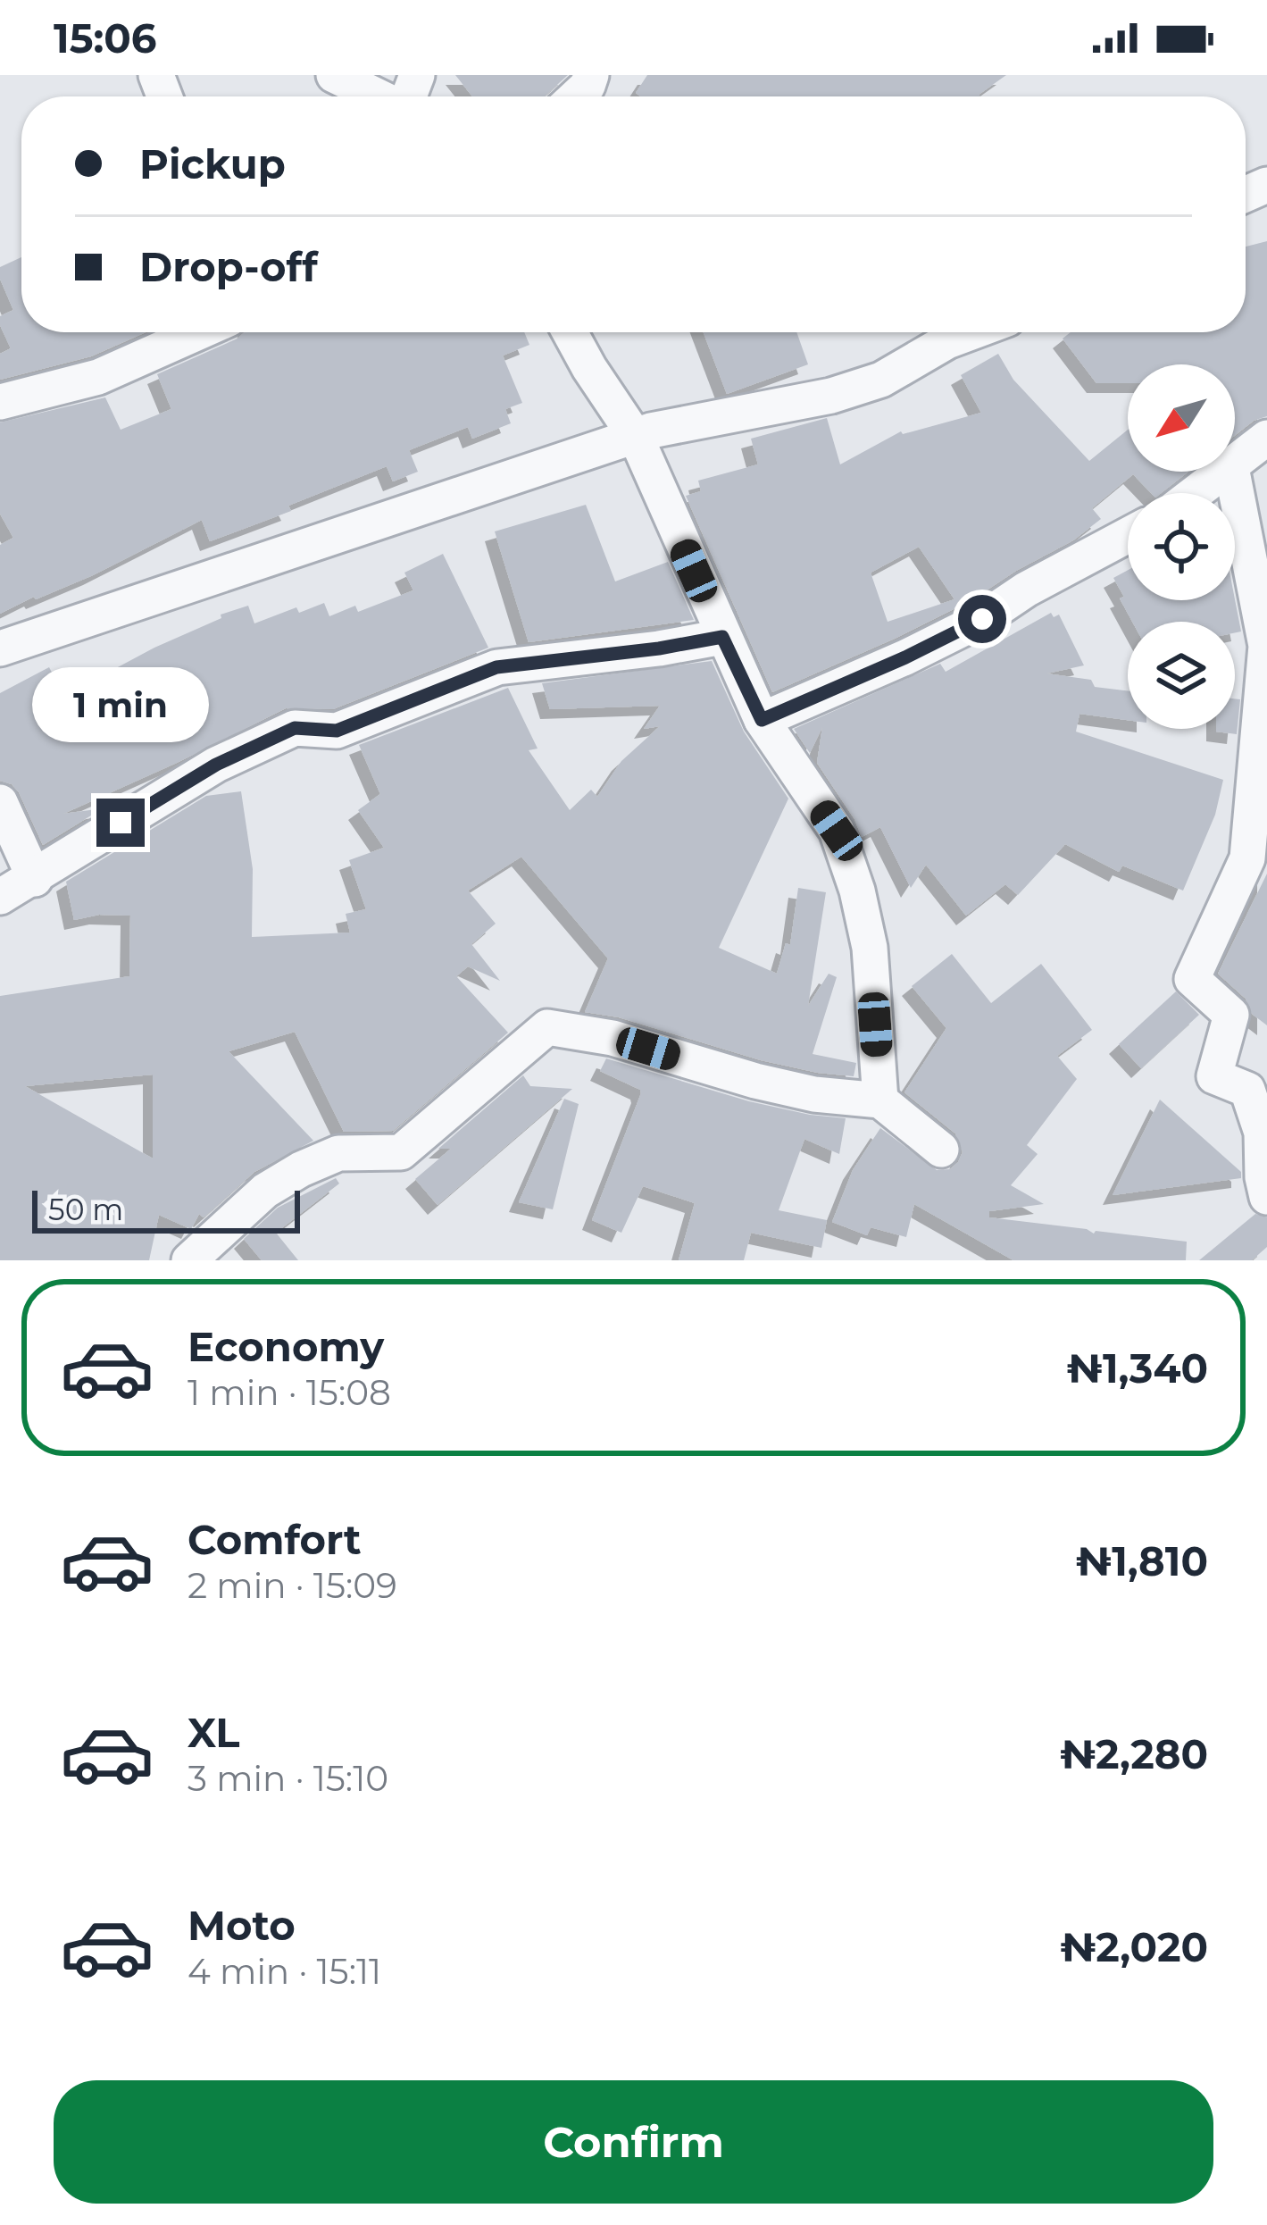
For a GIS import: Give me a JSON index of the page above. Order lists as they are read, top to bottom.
{
  "scale_bar": "50 m",
  "north": "bottom left",
  "page": {
    "status": "15:06",
    "banner": ["Pickup", "Drop-off"],
    "bubble": "1 min",
    "scale": "50 m",
    "list": [
      {
        "name": "Economy",
        "note": "1 min · 15:08",
        "value": "₦1,340"
      },
      {
        "name": "Comfort",
        "note": "2 min · 15:09",
        "value": "₦1,810"
      },
      {
        "name": "XL",
        "note": "3 min · 15:10",
        "value": "₦2,280"
      },
      {
        "name": "Moto",
        "note": "4 min · 15:11",
        "value": "₦2,020"
      }
    ],
    "buttons": "Confirm"
  }
}
